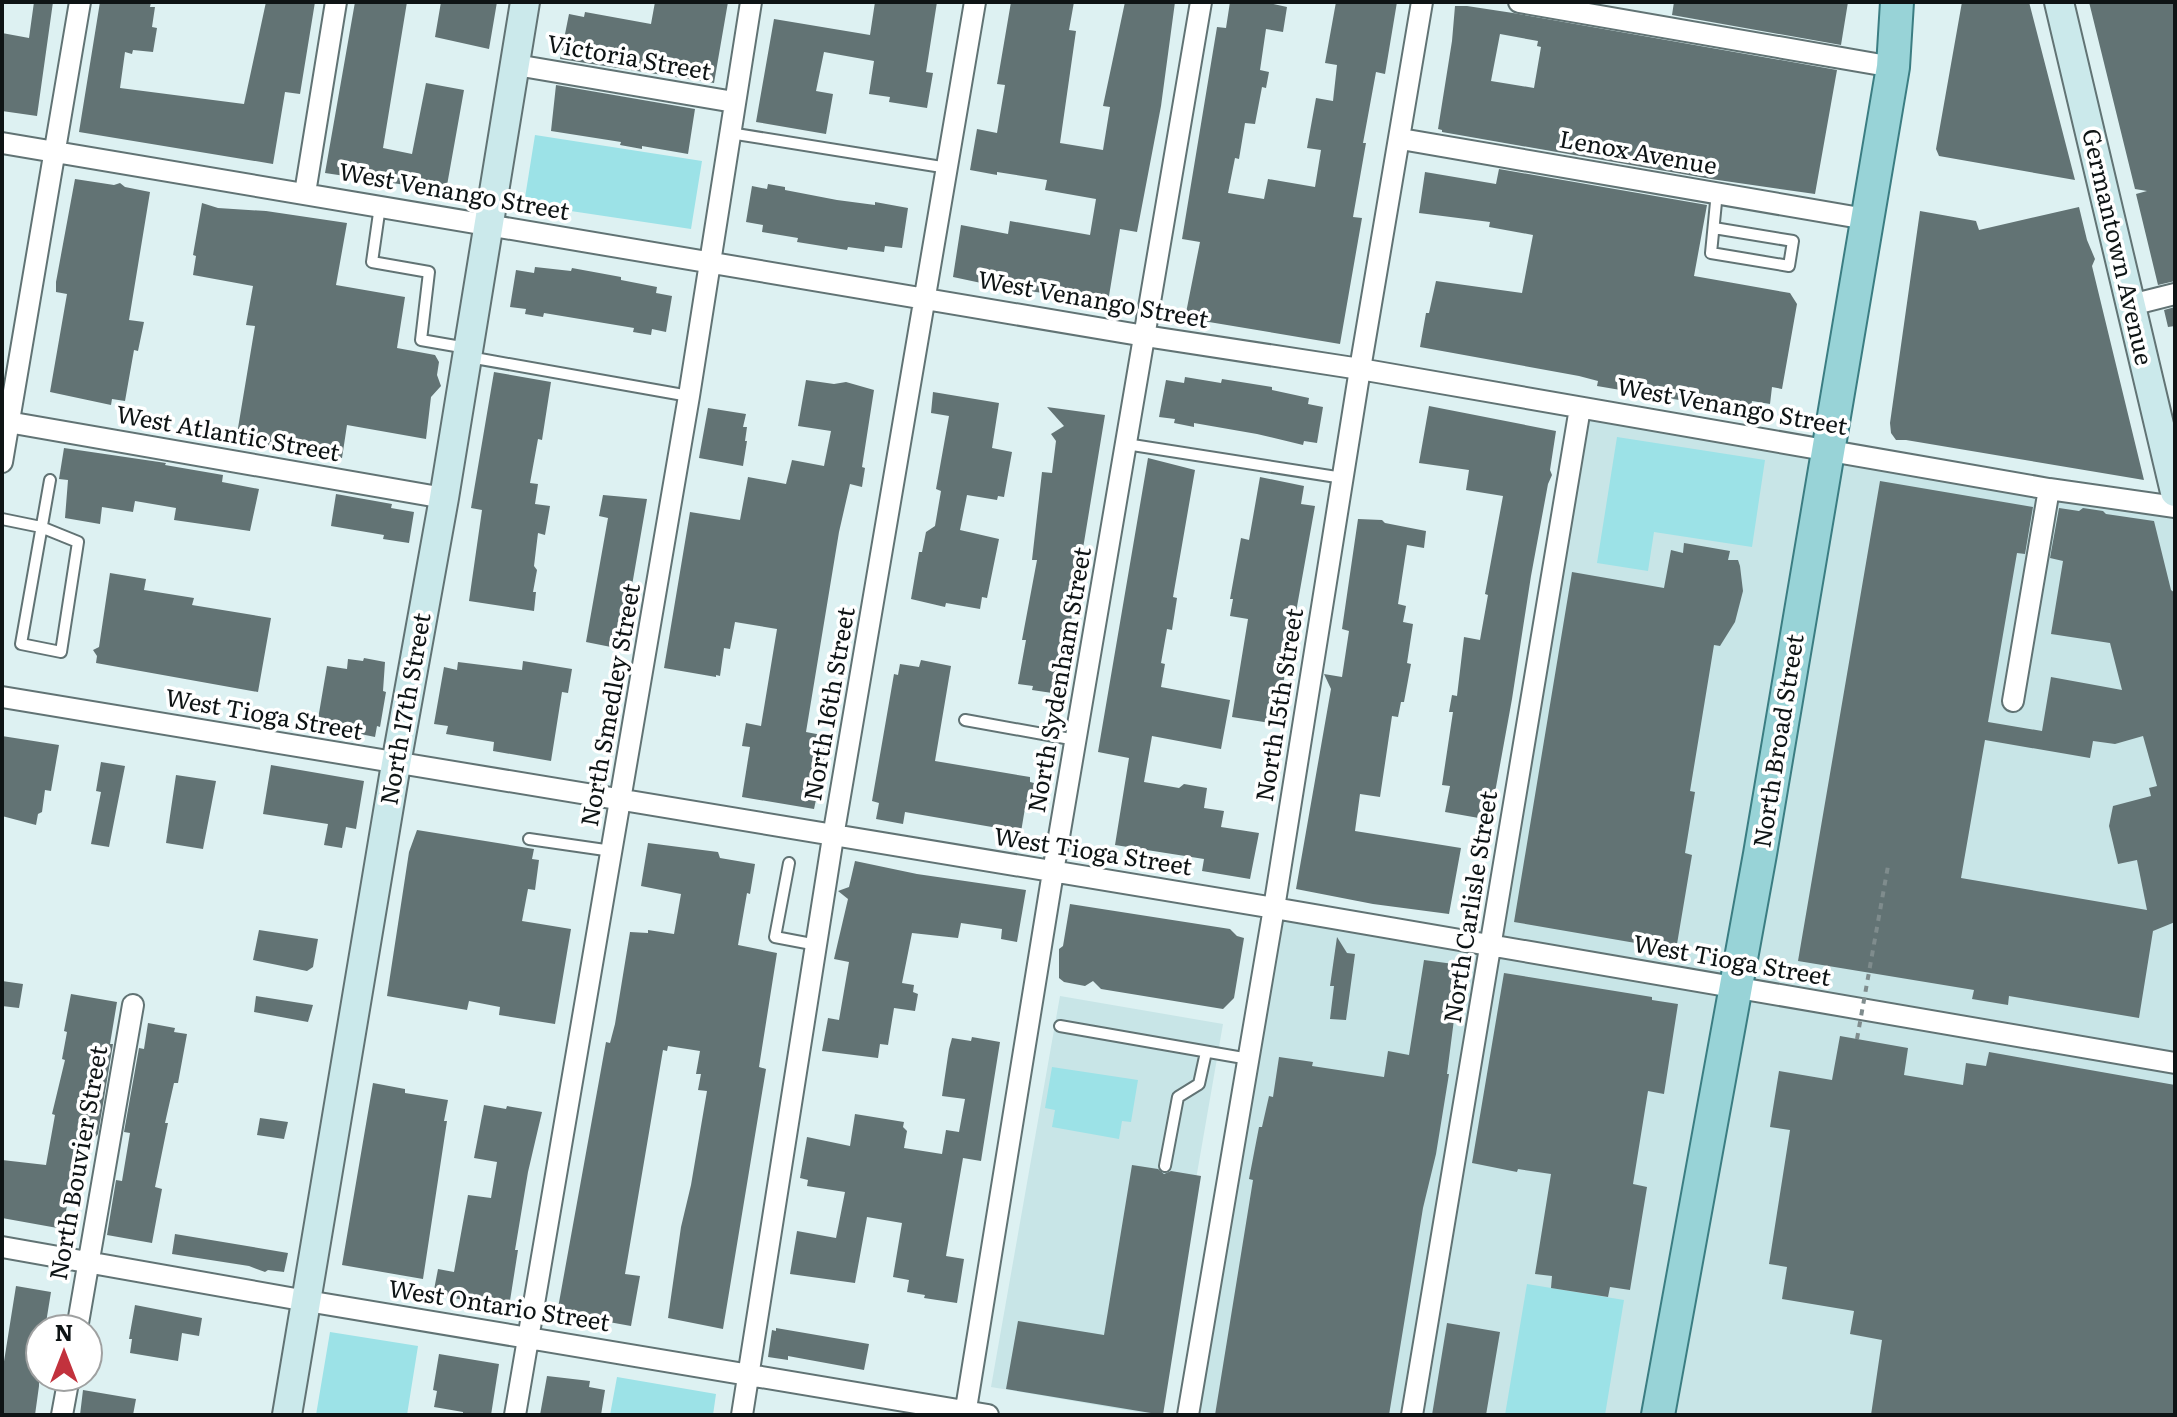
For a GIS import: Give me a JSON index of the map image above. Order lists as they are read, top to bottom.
{
  "streets": {
    "main road": ["North Broad Street"],
    "street": [
      "Victoria Street",
      "Lenox Avenue",
      "West Venango Street",
      "Germantown Avenue",
      "West Atlantic Street",
      "North Sydenham Street",
      "North 16th Street",
      "North Smedley Street",
      "North 15th Street",
      "North 17th Street",
      "West Tioga Street",
      "North Carlisle Street",
      "North Bouvier Street",
      "West Ontario Street"
    ]
  },
  "crossings": [
    ["Victoria Street", "North Smedley Street"],
    ["Victoria Street", "North 17th Street"],
    ["Lenox Avenue", "North 15th Street"],
    ["Lenox Avenue", "North Broad Street"],
    ["West Venango Street", "North Sydenham Street"],
    ["West Venango Street", "North 16th Street"],
    ["West Venango Street", "North Smedley Street"],
    ["West Venango Street", "North 15th Street"],
    ["West Venango Street", "North 17th Street"],
    ["West Venango Street", "North Broad Street"],
    ["West Venango Street", "North Carlisle Street"],
    ["West Atlantic Street", "North 17th Street"],
    ["North Sydenham Street", "West Tioga Street"],
    ["North Sydenham Street", "West Ontario Street"],
    ["North 16th Street", "West Tioga Street"],
    ["North 16th Street", "West Ontario Street"],
    ["North Smedley Street", "West Tioga Street"],
    ["North Smedley Street", "West Ontario Street"],
    ["North 15th Street", "West Tioga Street"],
    ["North 17th Street", "West Tioga Street"],
    ["North 17th Street", "West Ontario Street"],
    ["West Tioga Street", "North Broad Street"],
    ["West Tioga Street", "North Carlisle Street"],
    ["North Bouvier Street", "West Ontario Street"]
  ],
  "north": "top"
}
